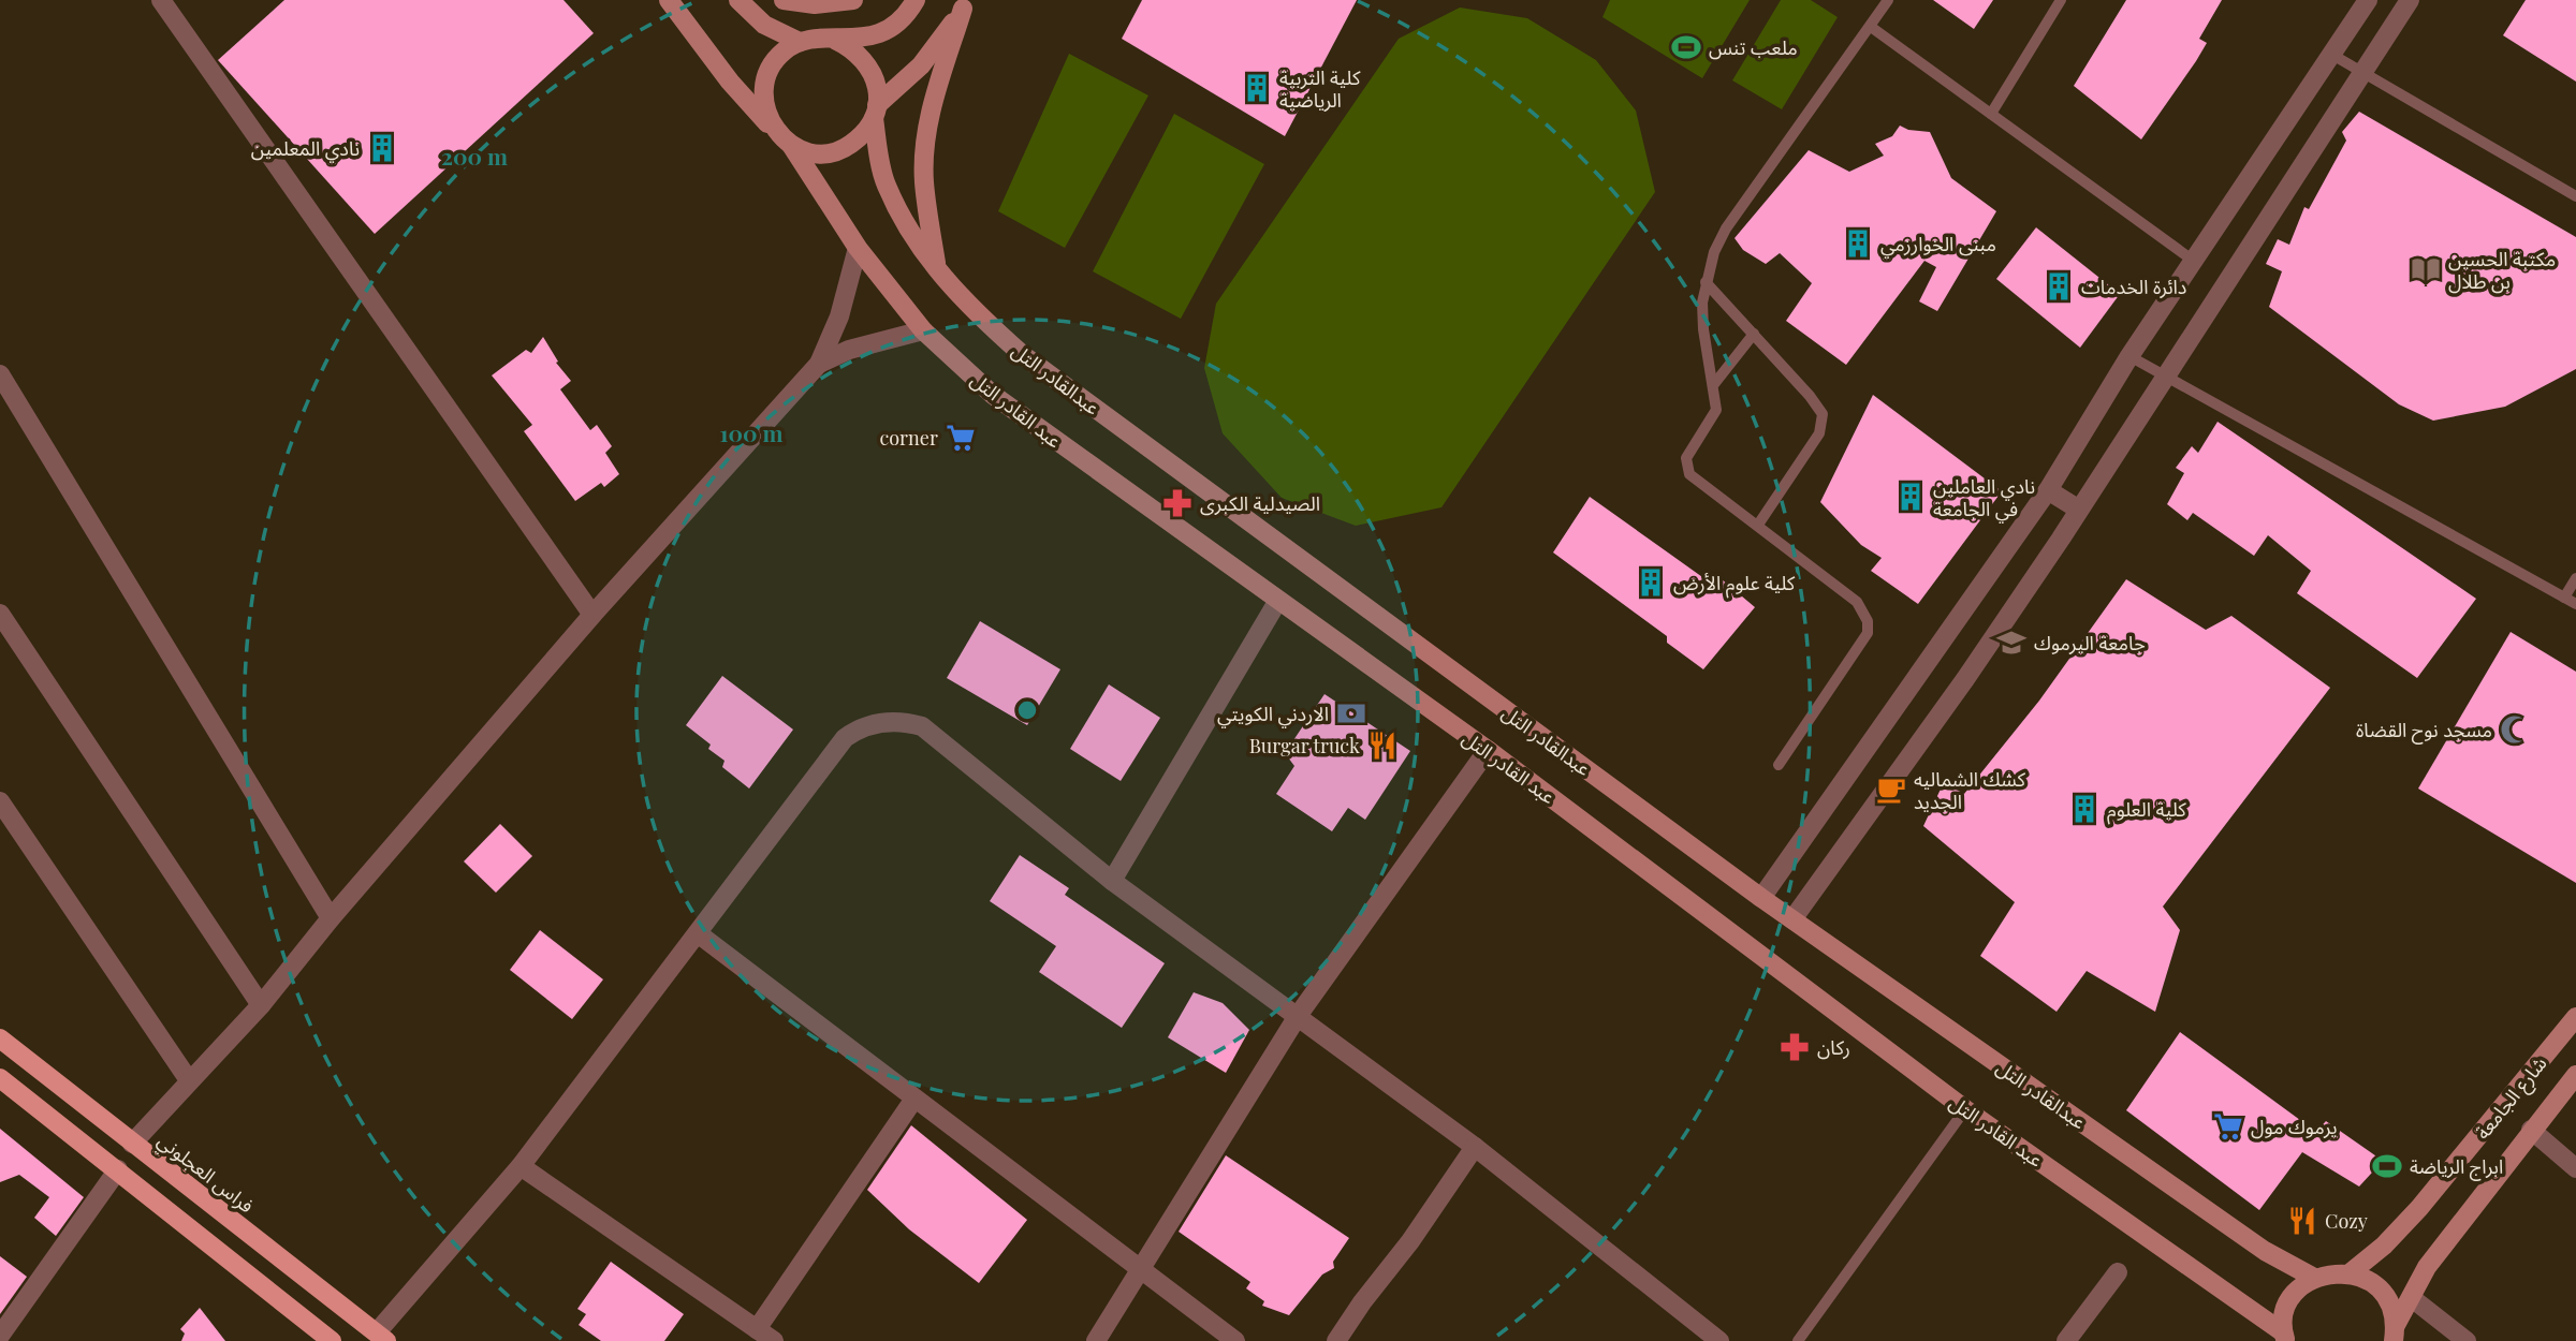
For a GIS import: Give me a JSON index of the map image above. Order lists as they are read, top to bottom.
{
  "streets": {
    "main road": [
      "عبدالقادر التل",
      "عبد القادر التل",
      "شارع الجامعة",
      "فراس العجلوني"
    ]
  },
  "crossings": [
    ["عبدالقادر التل", "عبد القادر التل"]
  ],
  "places": {
    "sports": ["ملعب تنس", "ابراج الرياضة"],
    "building": [
      "كلية التربية الرياضية",
      "نادي المعلمين",
      "مبنى الخوارزمي",
      "دائرة الخدمات",
      "نادي العاملين في الجامعة",
      "كلية علوم الأرض",
      "كلية العلوم"
    ],
    "library": ["مكتبة الحسين بن طلال"],
    "supermarket": ["corner", "يرموك مول"],
    "pharmacy": ["الصيدلية الكبرى", "ركان"],
    "school or university": ["جامعة اليرموك"],
    "bank": ["الاردني الكويتي"],
    "mosque": ["مسجد نوح القضاة"],
    "restaurant": ["Burgar truck", "Cozy"],
    "cafe": ["كشك الشماليه الجديد"]
  },
  "rings": ["200 m", "100 m"]
}
